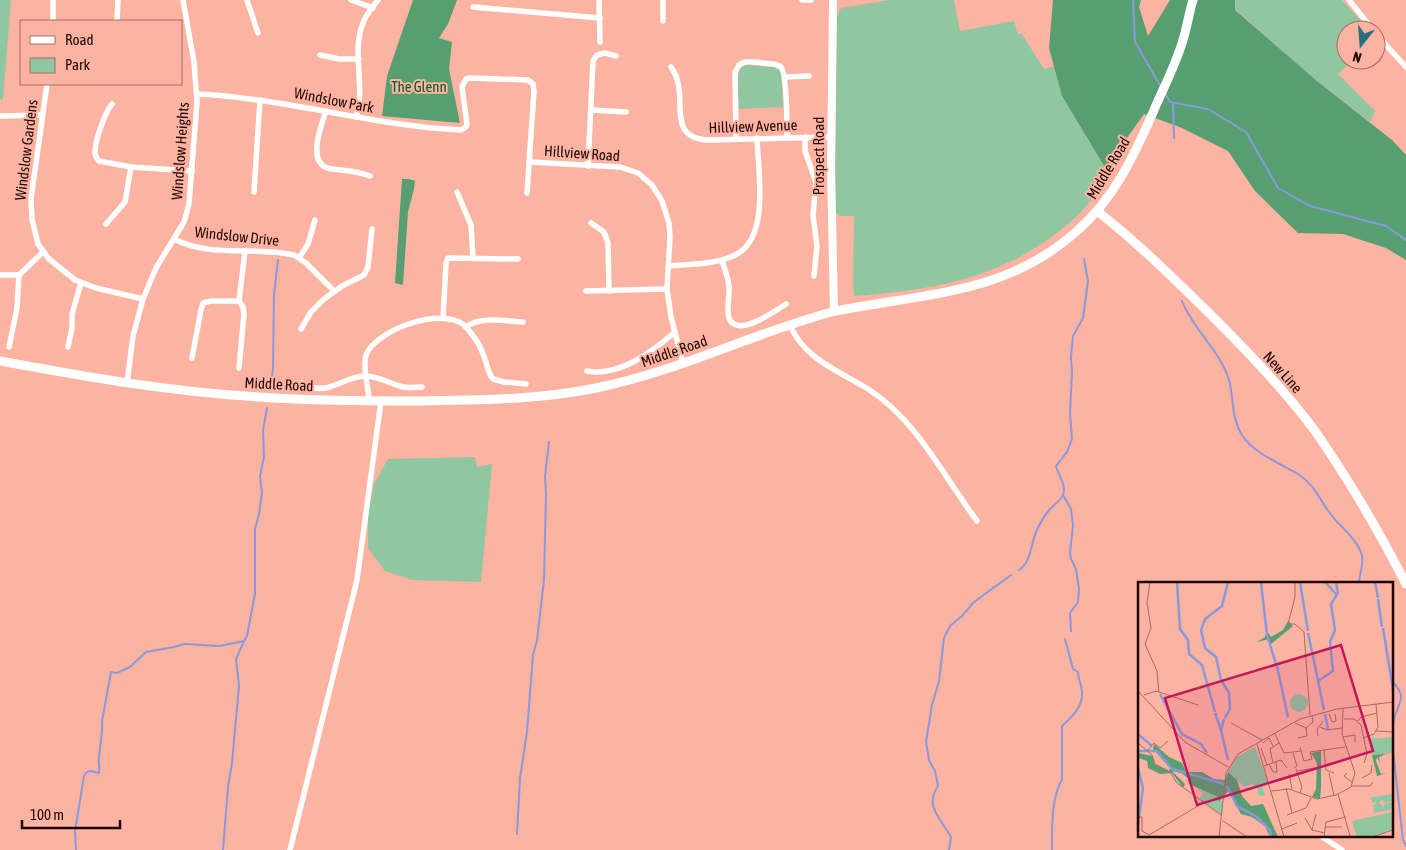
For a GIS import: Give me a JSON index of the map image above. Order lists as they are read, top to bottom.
{
  "streets": {
    "main road": ["Middle Road", "New Line"],
    "street": [
      "Windslow Park",
      "Hillview Avenue",
      "Windslow Gardens",
      "Windslow Heights",
      "Hillview Road",
      "Prospect Road",
      "Windslow Drive"
    ]
  },
  "crossings": [
    ["Windslow Park", "Windslow Heights"],
    ["Windslow Park", "Hillview Road"],
    ["Hillview Avenue", "Prospect Road"],
    ["Windslow Gardens", "Windslow Heights"],
    ["Windslow Heights", "Middle Road"],
    ["Windslow Heights", "Windslow Drive"],
    ["Hillview Road", "Middle Road"],
    ["Prospect Road", "Middle Road"],
    ["Middle Road", "New Line"]
  ],
  "parks": ["The Glenn"],
  "legend": ["Road", "Park"],
  "scale_bar": "100 m",
  "north": "bottom"
}
